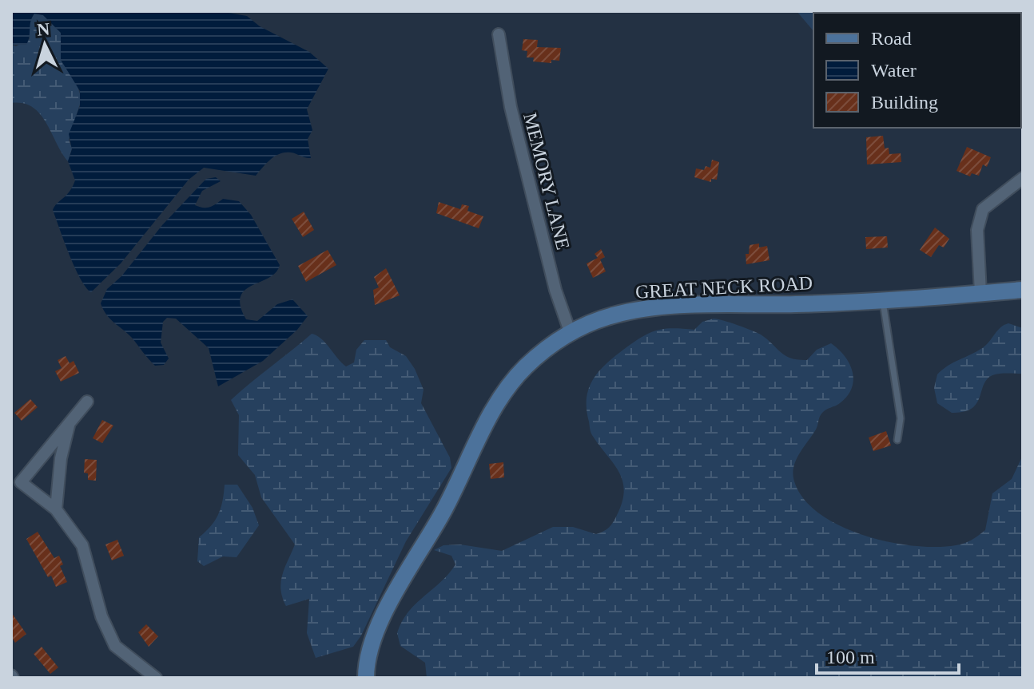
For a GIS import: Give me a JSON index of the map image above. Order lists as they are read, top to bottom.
{
  "streets": {
    "street": ["MEMORY LANE", "GREAT NECK ROAD"]
  },
  "crossings": [
    ["MEMORY LANE", "GREAT NECK ROAD"]
  ],
  "legend": ["Road", "Water", "Building"],
  "scale_bar": "100 m",
  "north": "top"
}
